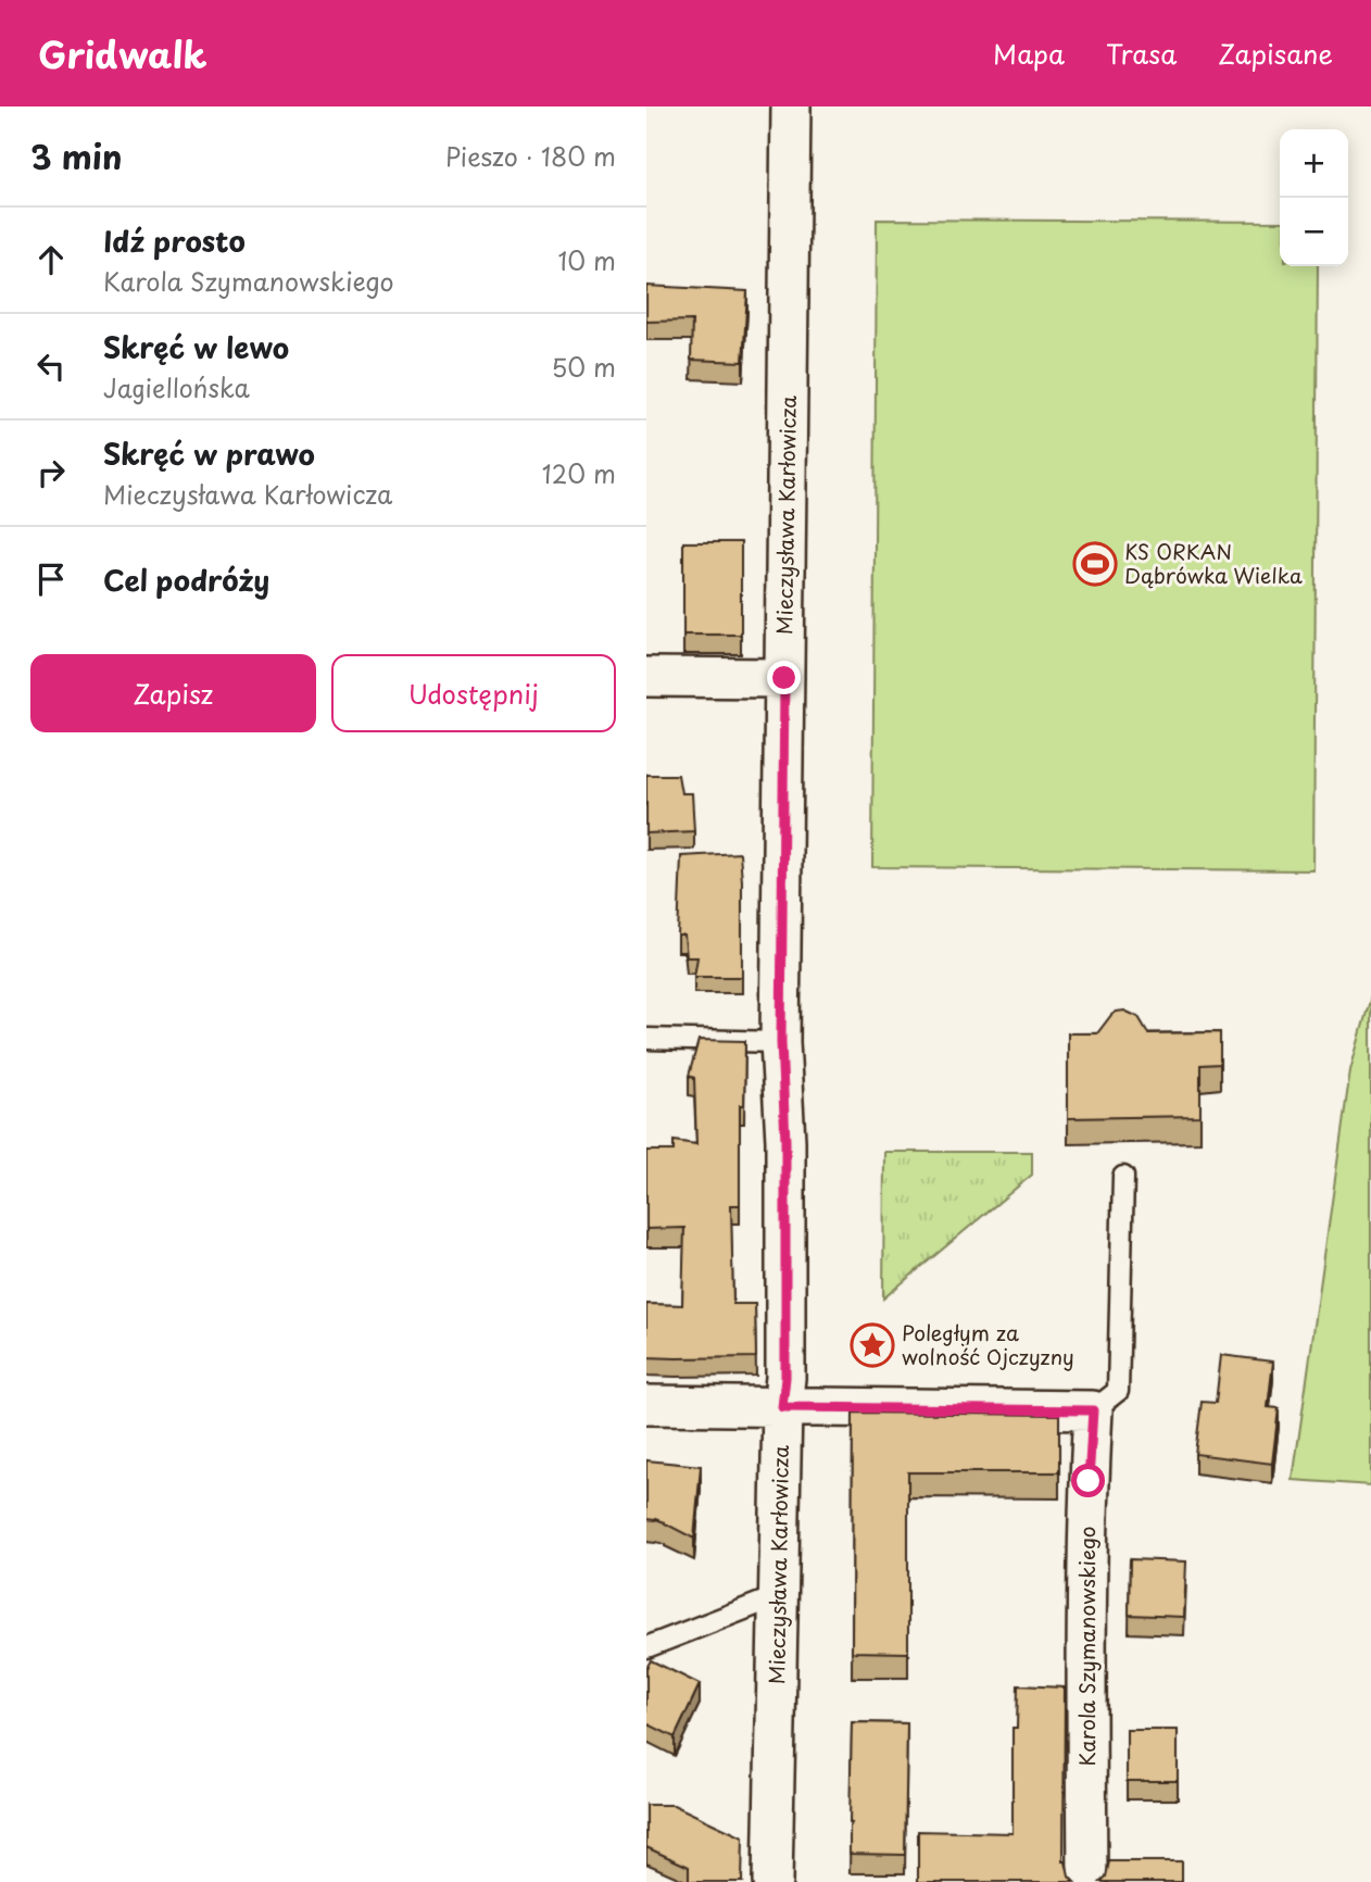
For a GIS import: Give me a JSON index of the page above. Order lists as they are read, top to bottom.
{
  "streets": {
    "street": ["Mieczysława Karłowicza", "Karola Szymanowskiego"]
  },
  "places": {
    "sports": ["KS ORKAN Dąbrówka Wielka"],
    "place": ["Poległym za wolność Ojczyzny"]
  },
  "page": {
    "header": "Gridwalk",
    "nav": ["Mapa", "Trasa", "Zapisane"],
    "heading": ["3 min", "Pieszo · 180 m"],
    "map_buttons": ["+", "−"],
    "list": [
      ["Idź prosto", "Karola Szymanowskiego", "10 m"],
      ["Skręć w lewo", "Jagiellońska", "50 m"],
      ["Skręć w prawo", "Mieczysława Karłowicza", "120 m"],
      "Cel podróży"
    ],
    "buttons": ["Zapisz", "Udostępnij"]
  }
}
